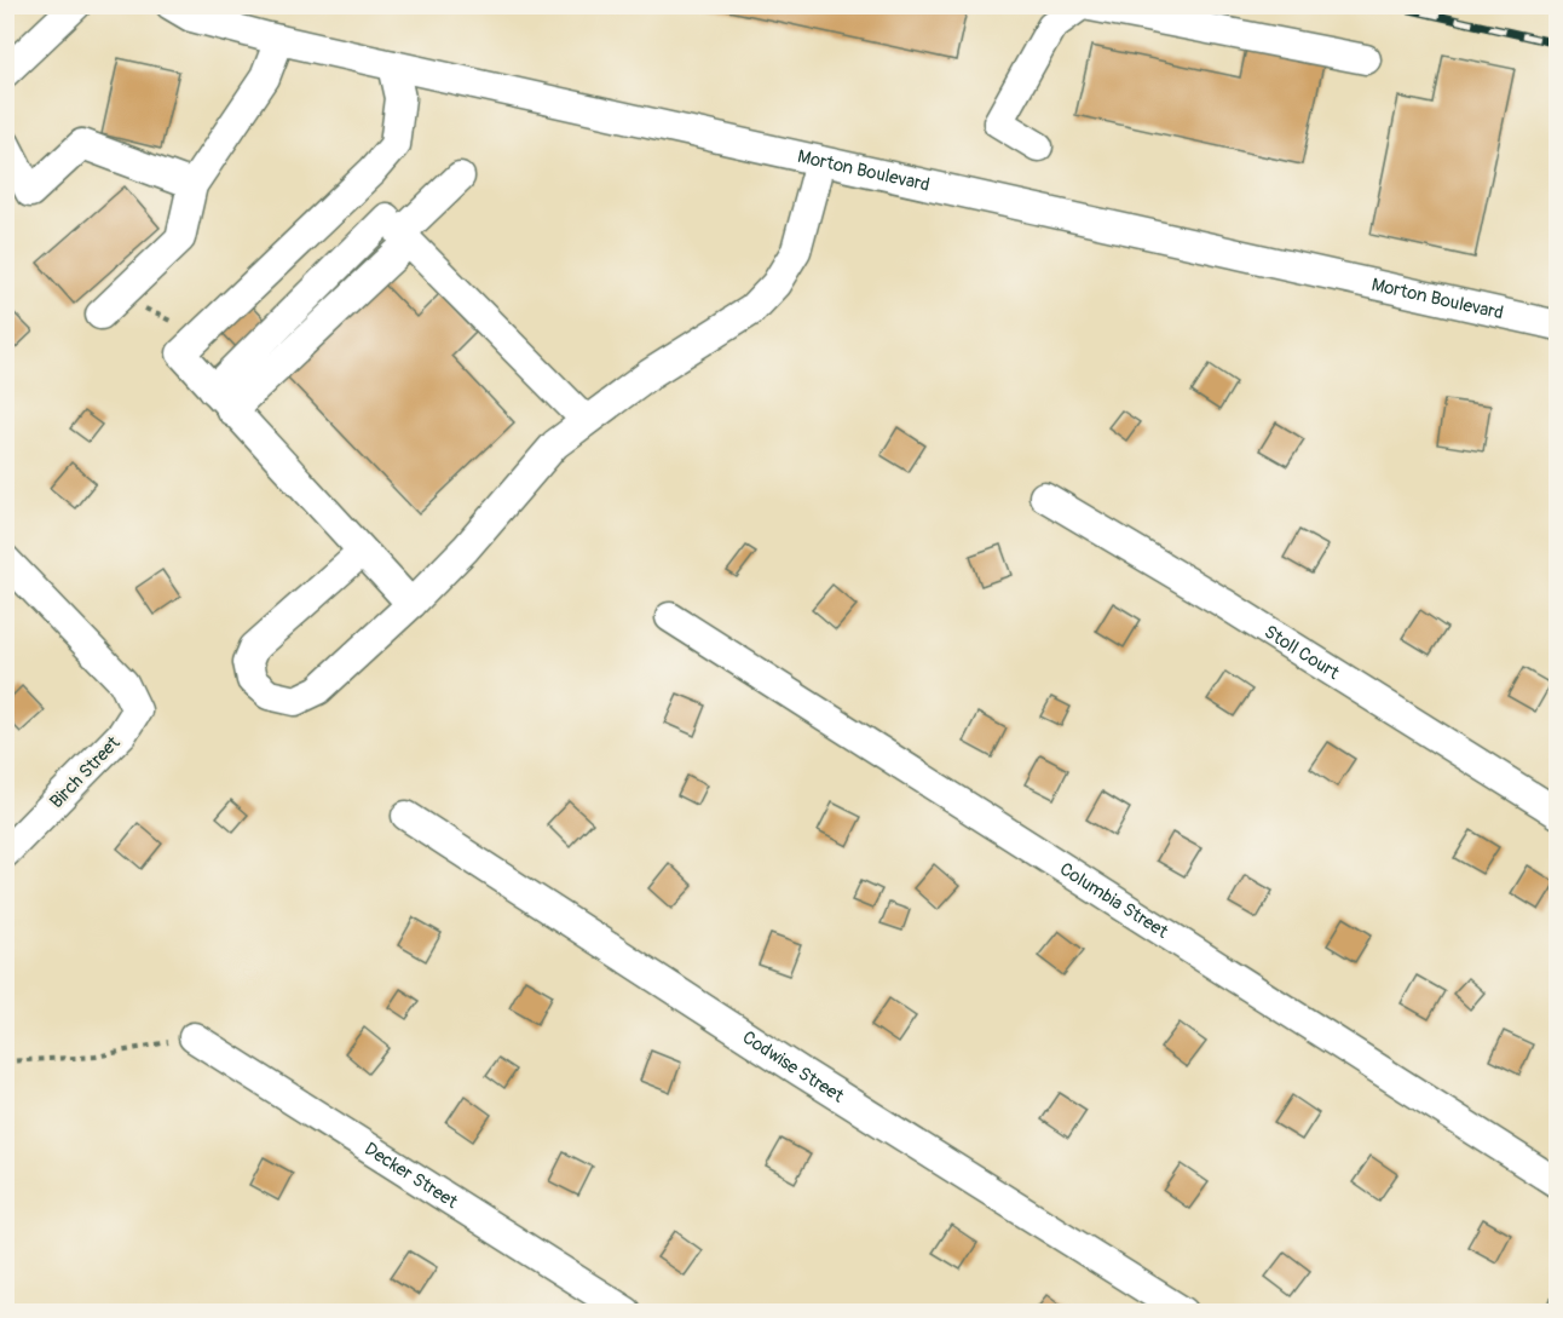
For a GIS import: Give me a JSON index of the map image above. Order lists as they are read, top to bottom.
{
  "streets": {
    "street": [
      "Morton Boulevard",
      "Stoll Court",
      "Birch Street",
      "Columbia Street",
      "Codwise Street",
      "Decker Street"
    ]
  }
}
